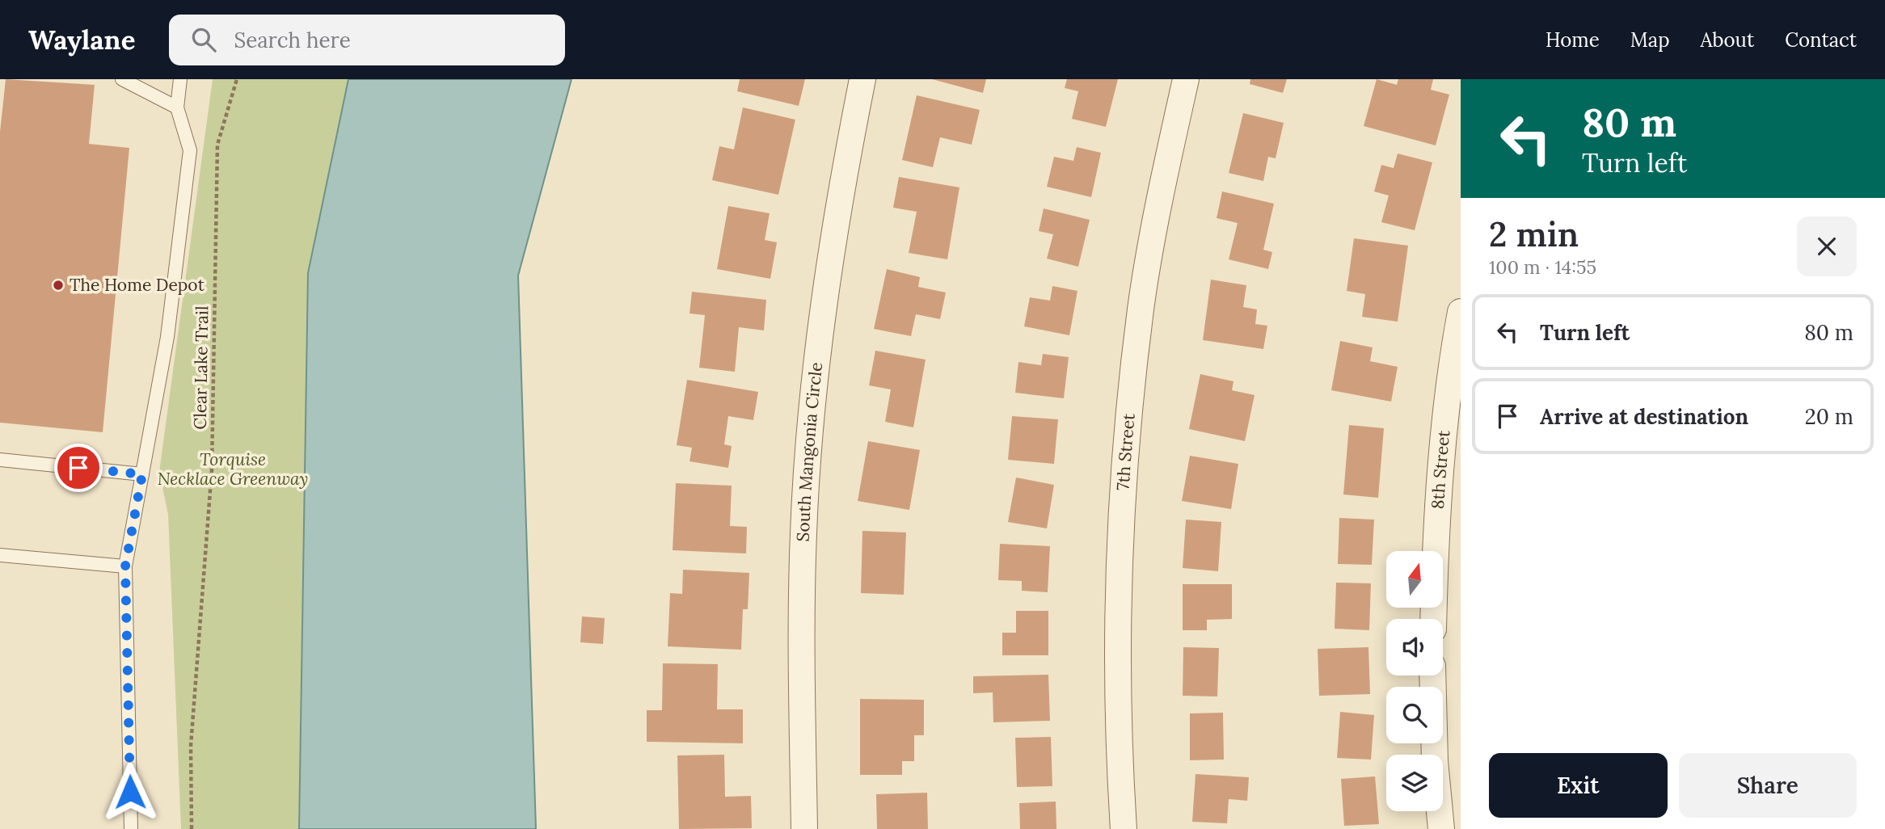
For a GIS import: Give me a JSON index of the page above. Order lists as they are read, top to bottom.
{
  "streets": {
    "street": ["7th Street", "South Mangonia Circle", "8th Street"],
    "path": ["Clear Lake Trail"]
  },
  "parks": ["Torquise Necklace Greenway"],
  "places": ["The Home Depot"],
  "north": "top",
  "page": {
    "header": "Waylane",
    "search": "Search here",
    "nav": [
      "Home",
      "Map",
      "About",
      "Contact"
    ],
    "turn": ["80 m", "Turn left"],
    "heading": ["2 min", "100 m · 14:55"],
    "list": [
      {
        "name": "Turn left",
        "value": "80 m"
      },
      {
        "name": "Arrive at destination",
        "value": "20 m"
      }
    ],
    "buttons": ["Exit", "Share"]
  }
}
